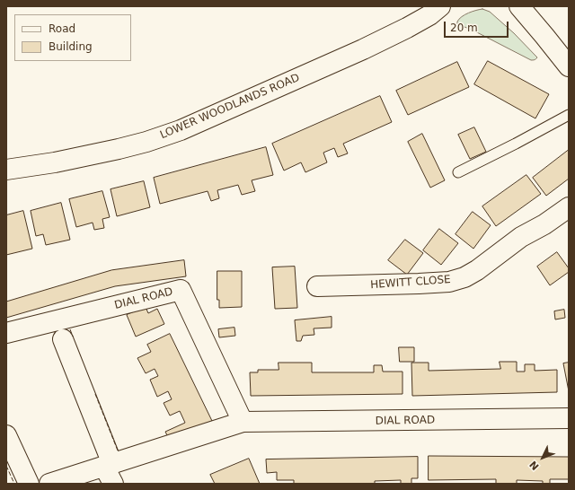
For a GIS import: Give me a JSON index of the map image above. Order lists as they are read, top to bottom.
{
  "streets": {
    "street": ["LOWER WOODLANDS ROAD", "HEWITT CLOSE", "DIAL ROAD"]
  },
  "legend": ["Road", "Building"],
  "scale_bar": "20 m",
  "north": "bottom left"
}
